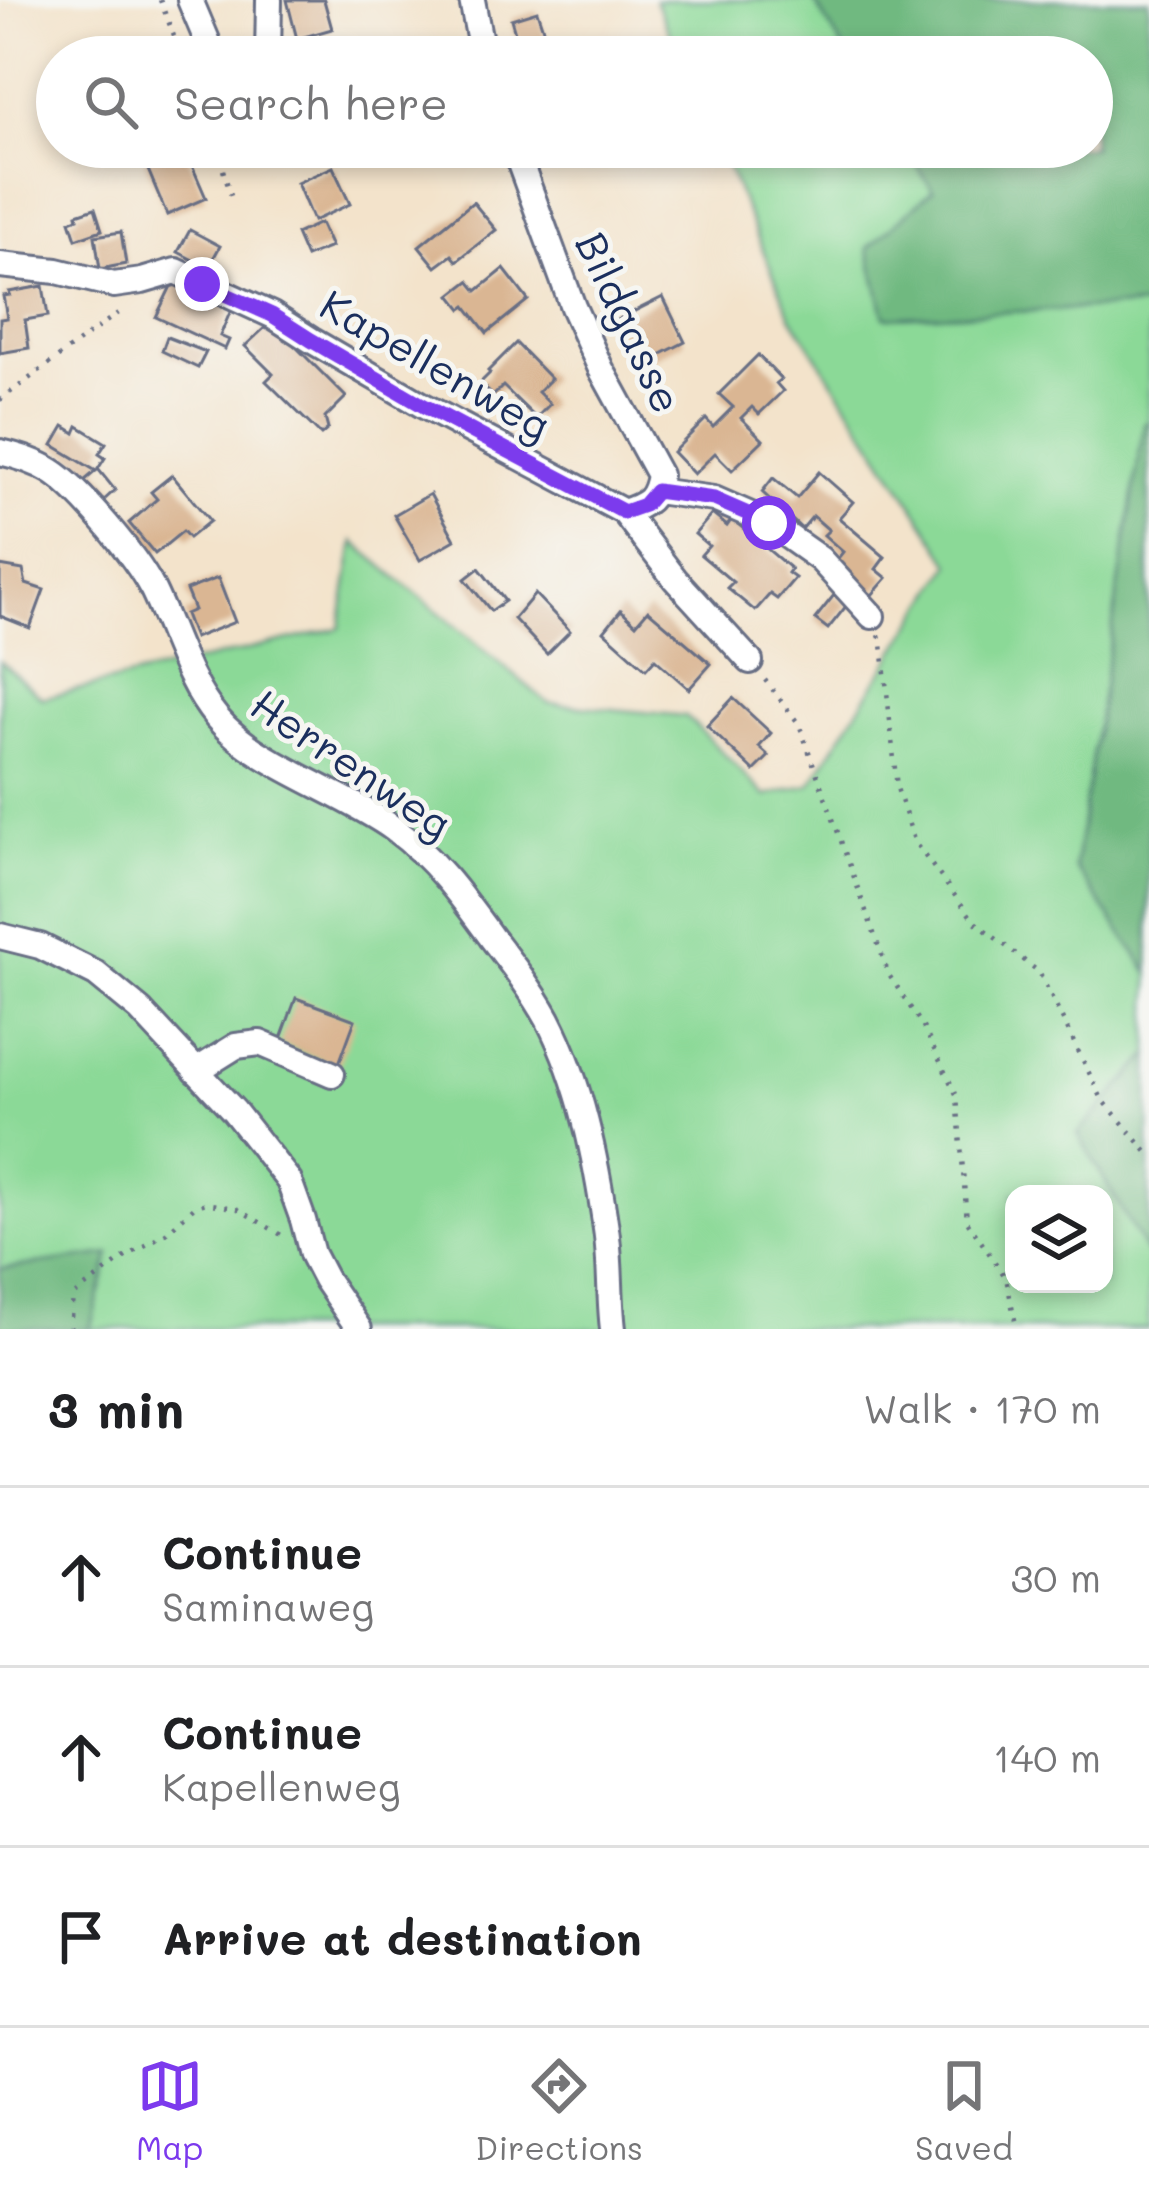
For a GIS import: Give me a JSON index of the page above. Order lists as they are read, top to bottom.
{
  "streets": {
    "street": ["Bildgasse", "Kapellenweg", "Herrenweg"]
  },
  "page": {
    "search": "Search here",
    "heading": ["3 min", "Walk · 170 m"],
    "list": [
      ["Continue", "Saminaweg", "30 m"],
      ["Continue", "Kapellenweg", "140 m"],
      "Arrive at destination"
    ],
    "nav": ["Map", "Directions", "Saved"]
  }
}
